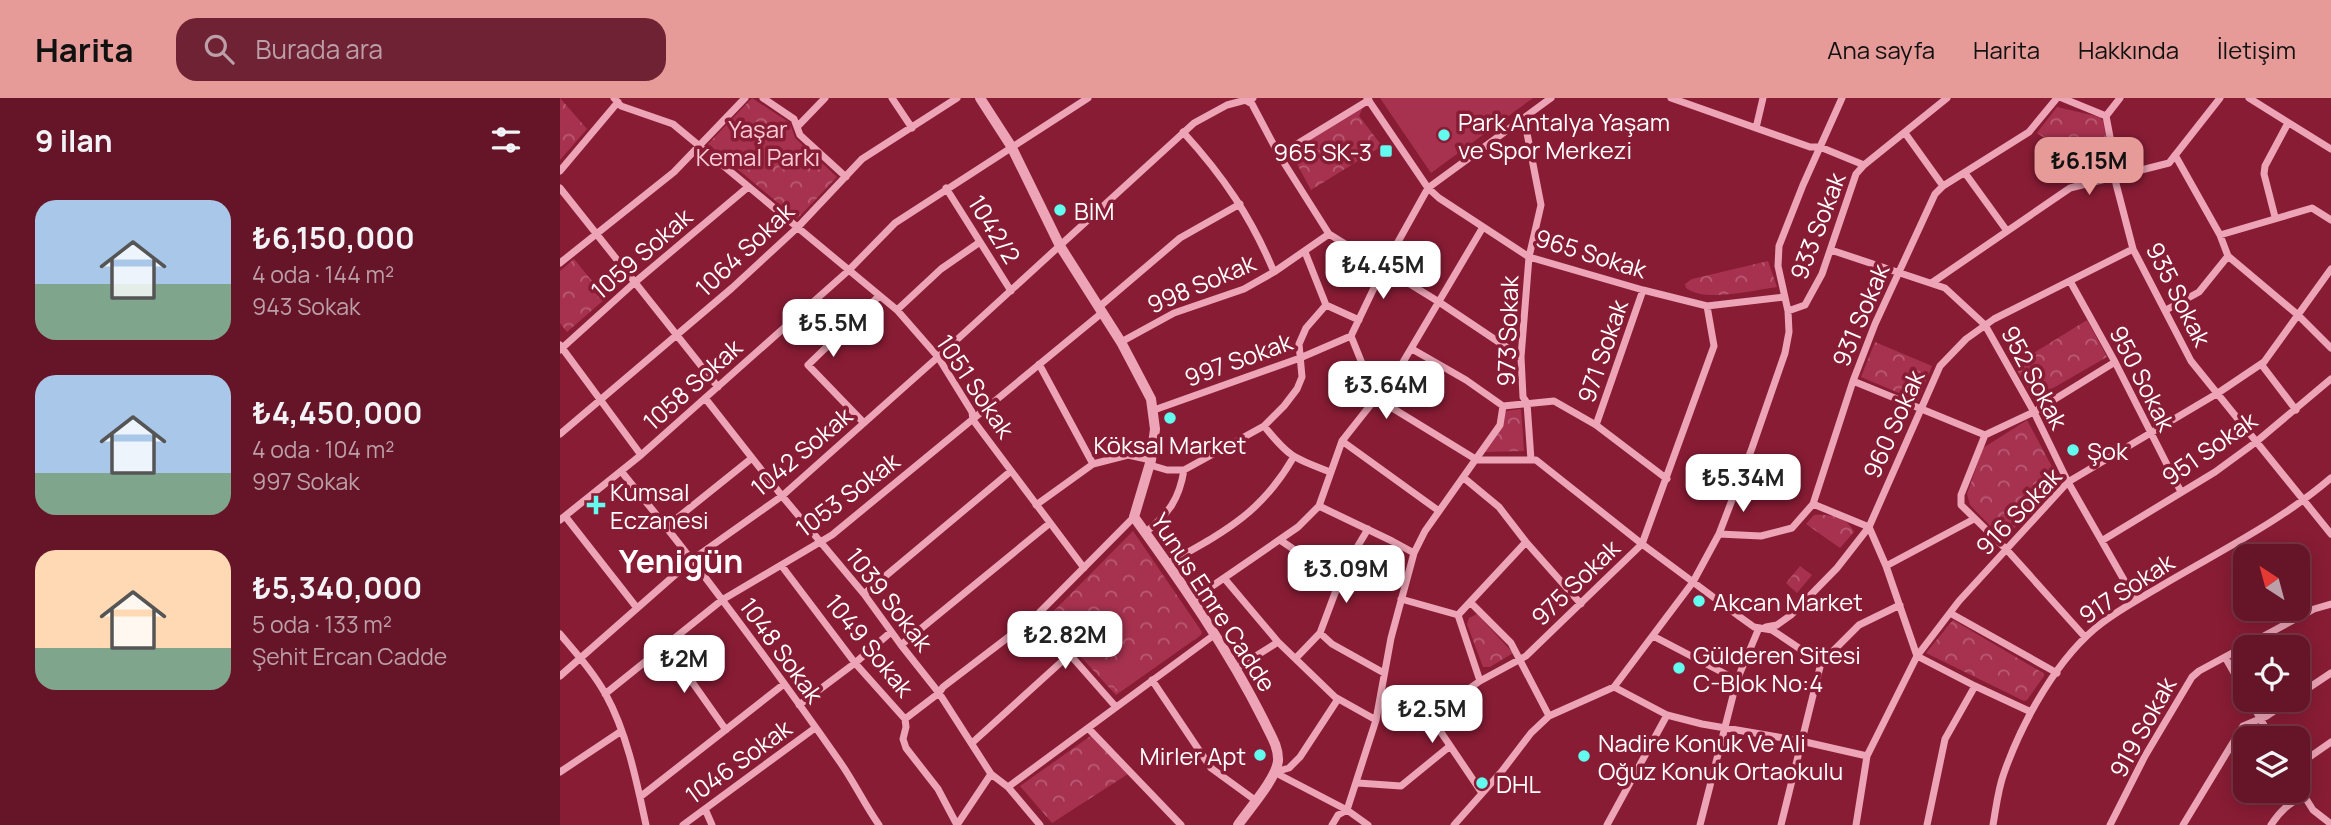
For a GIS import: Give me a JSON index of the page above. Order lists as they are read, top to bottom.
{
  "streets": {
    "street": [
      "933 Sokak",
      "1042/2",
      "1064 Sokak",
      "1059 Sokak",
      "965 Sokak",
      "998 Sokak",
      "935 Sokak",
      "931 Sokak",
      "973 Sokak",
      "971 Sokak",
      "997 Sokak",
      "952 Sokak",
      "950 Sokak",
      "1058 Sokak",
      "1051 Sokak",
      "960 Sokak",
      "951 Sokak",
      "1042 Sokak",
      "1053 Sokak",
      "916 Sokak",
      "975 Sokak",
      "917 Sokak",
      "1039 Sokak",
      "Yunus Emre Cadde",
      "1049 Sokak",
      "1048 Sokak",
      "919 Sokak",
      "1046 Sokak"
    ]
  },
  "crossings": [
    ["933 Sokak", "952 Sokak"],
    ["1042/2", "1058 Sokak"],
    ["1042/2", "1042 Sokak"],
    ["1064 Sokak", "1051 Sokak"],
    ["1059 Sokak", "1051 Sokak"],
    ["965 Sokak", "973 Sokak"],
    ["965 Sokak", "971 Sokak"],
    ["965 Sokak", "975 Sokak"],
    ["998 Sokak", "Yunus Emre Cadde"],
    ["935 Sokak", "960 Sokak"],
    ["935 Sokak", "951 Sokak"],
    ["935 Sokak", "916 Sokak"],
    ["935 Sokak", "917 Sokak"],
    ["931 Sokak", "952 Sokak"],
    ["997 Sokak", "Yunus Emre Cadde"],
    ["952 Sokak", "960 Sokak"],
    ["952 Sokak", "951 Sokak"],
    ["952 Sokak", "916 Sokak"],
    ["952 Sokak", "917 Sokak"],
    ["950 Sokak", "960 Sokak"],
    ["950 Sokak", "951 Sokak"],
    ["950 Sokak", "916 Sokak"],
    ["1058 Sokak", "1051 Sokak"],
    ["1058 Sokak", "1039 Sokak"],
    ["1058 Sokak", "Yunus Emre Cadde"],
    ["1058 Sokak", "1048 Sokak"],
    ["1051 Sokak", "1042 Sokak"],
    ["1051 Sokak", "1053 Sokak"],
    ["1042 Sokak", "1039 Sokak"],
    ["1042 Sokak", "Yunus Emre Cadde"],
    ["1042 Sokak", "1048 Sokak"],
    ["1053 Sokak", "1039 Sokak"],
    ["1053 Sokak", "Yunus Emre Cadde"],
    ["1053 Sokak", "1049 Sokak"],
    ["1053 Sokak", "1048 Sokak"],
    ["1048 Sokak", "1046 Sokak"]
  ],
  "districts": ["Yenigün"],
  "parks": ["Yaşar Kemal Parkı"],
  "places": {
    "other": [
      "Park Antalya Yaşam ve Spor Merkezi",
      "BİM",
      "Köksal Market",
      "Şok",
      "Akcan Market",
      "Gülderen Sitesi C-Blok No:4",
      "Mirler Apt",
      "Nadire Konuk Ve Ali Oğuz Konuk Ortaokulu",
      "DHL"
    ],
    "transit": ["965 SK-3"],
    "health": ["Kumsal Eczanesi"]
  },
  "north": "top left",
  "page": {
    "header": "Harita",
    "search": "Burada ara",
    "nav": [
      "Ana sayfa",
      "Harita",
      "Hakkında",
      "İletişim"
    ],
    "heading": "9 ilan",
    "price": [
      "₺6.15M",
      "₺4.45M",
      "₺5.5M",
      "₺3.64M",
      "₺5.34M",
      "₺3.09M",
      "₺2.82M",
      "₺2M",
      "₺2.5M"
    ],
    "list": [
      {
        "name": "₺6,150,000",
        "note": "4 oda · 144 m² · 943 Sokak"
      },
      {
        "name": "₺4,450,000",
        "note": "4 oda · 104 m² · 997 Sokak"
      },
      {
        "name": "₺5,340,000",
        "note": "5 oda · 133 m² · Şehit Ercan Cadde"
      }
    ]
  }
}
